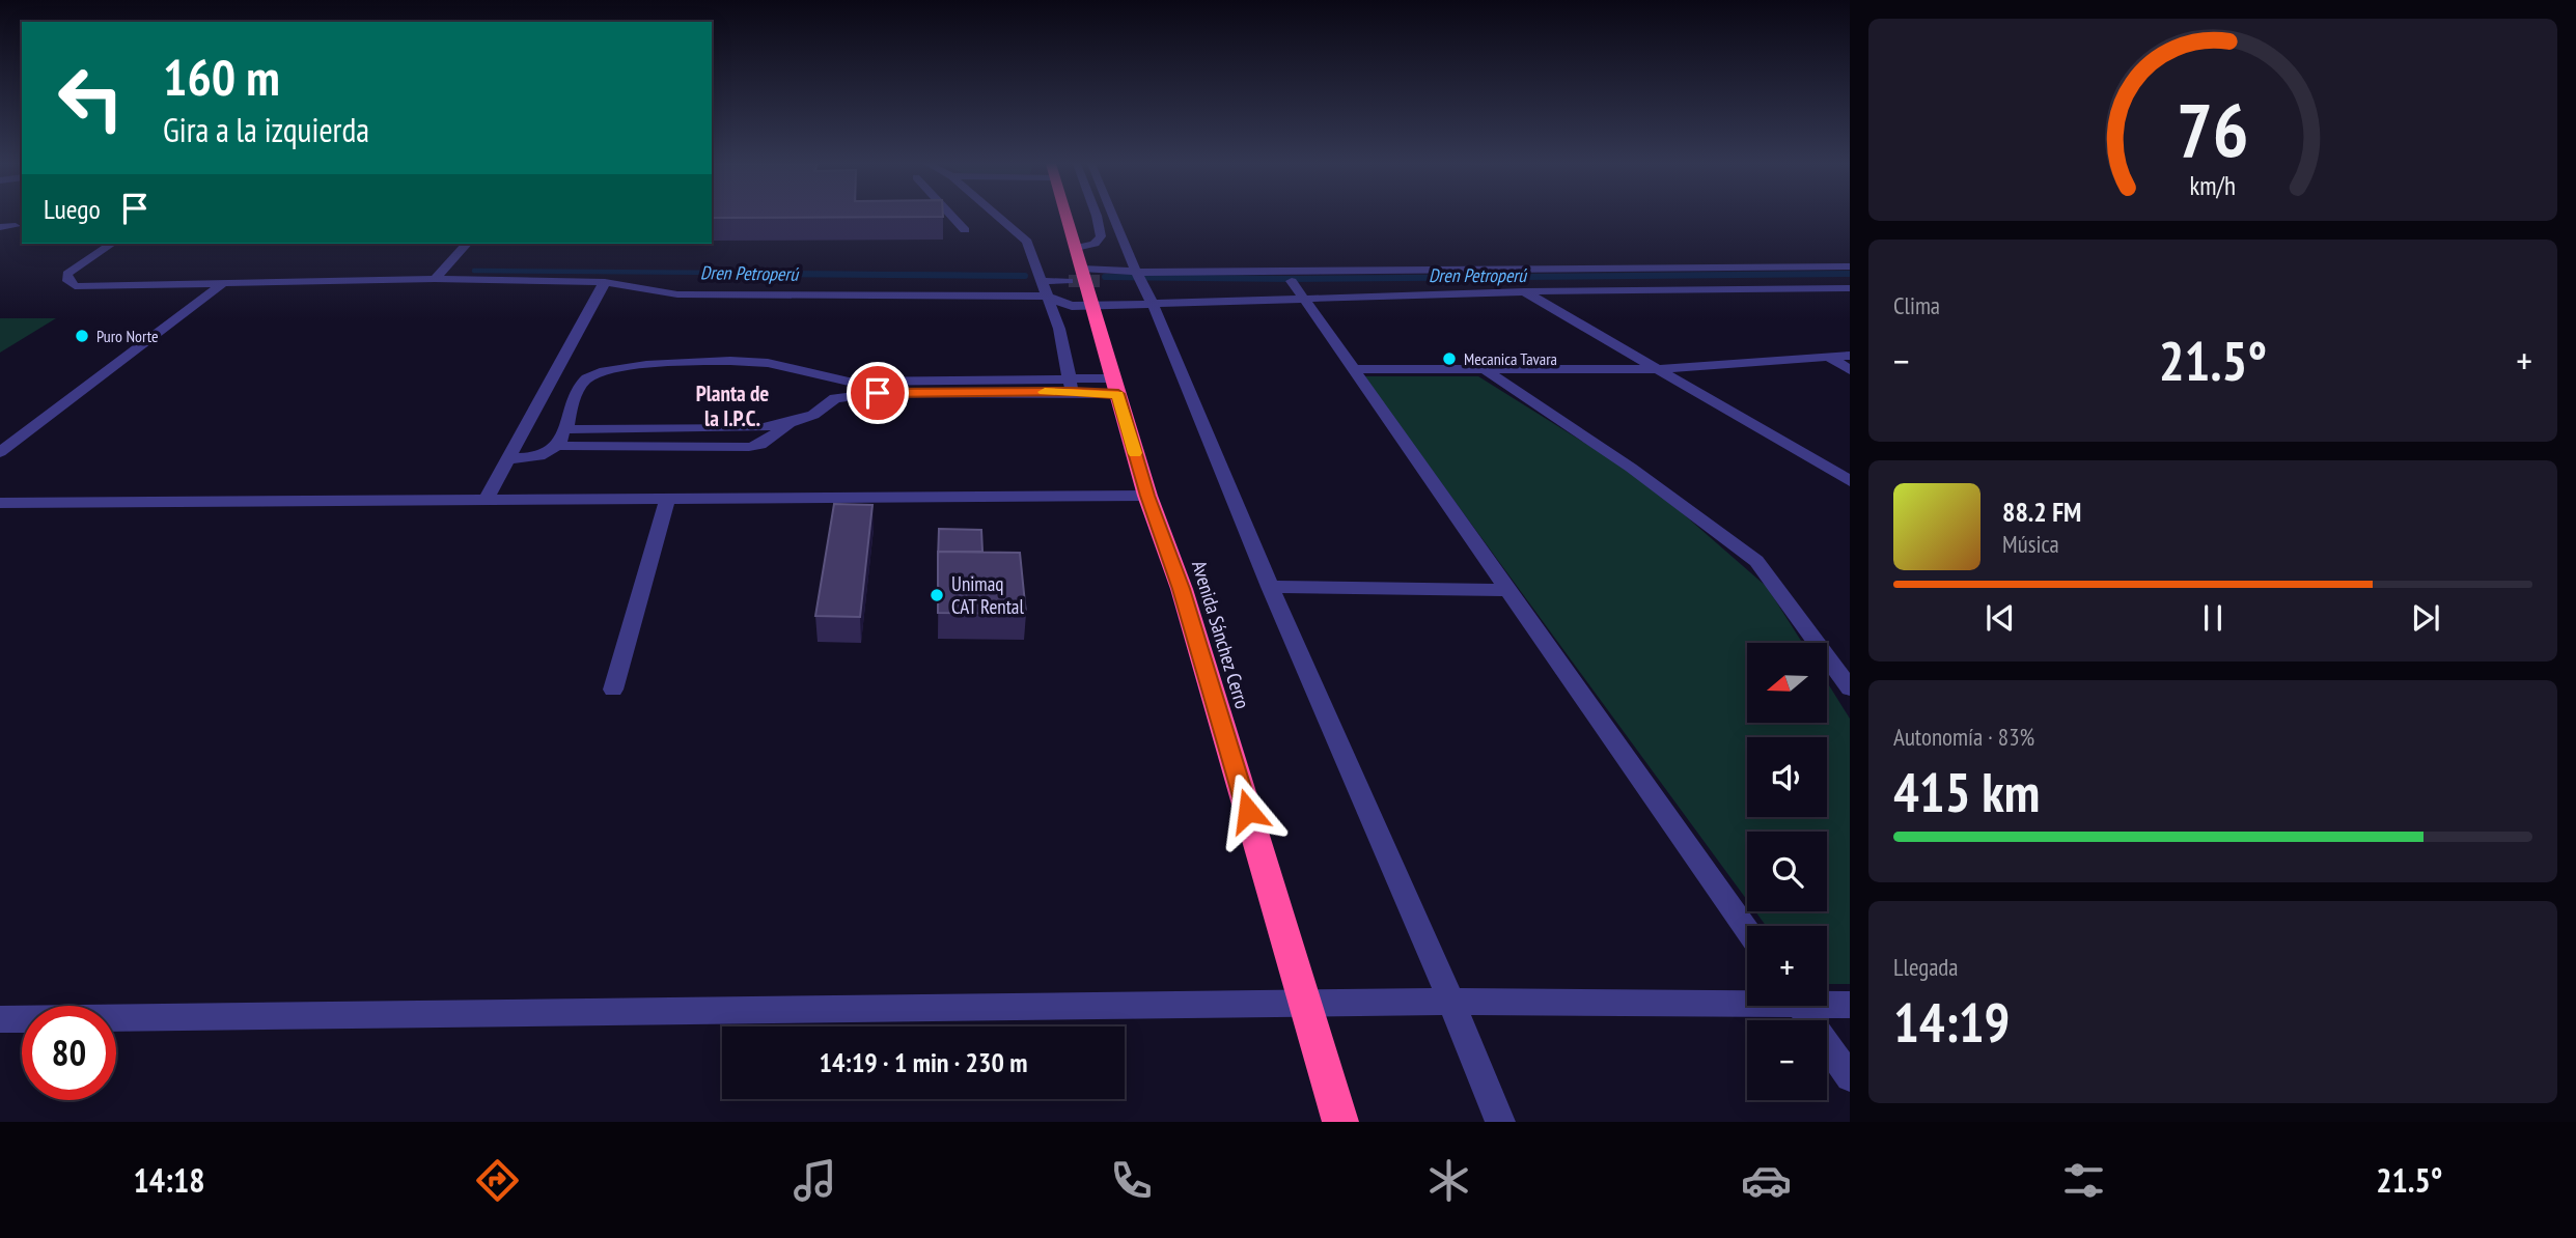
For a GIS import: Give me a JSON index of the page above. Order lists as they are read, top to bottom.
{
  "streets": {
    "highway": ["Avenida Sánchez Cerro"]
  },
  "districts": ["Planta de la I.P.C."],
  "water": ["Dren Petroperú"],
  "places": ["Puro Norte", "Mecanica Tavara", "Unimaq CAT Rental"],
  "north": "left",
  "page": {
    "turn": ["160 m", "Gira a la izquierda"],
    "then": "Luego",
    "tile": [
      "Clima",
      ["Autonomía · 83%", "415 km"],
      ["Llegada", "14:19"]
    ],
    "heat": ["−", "21.5°", "+"],
    "song": ["88.2 FM", "Música"],
    "map_buttons": ["+", "−"],
    "limit": "80",
    "trip": "14:19 · 1 min · 230 m",
    "tabs": ["14:18", "21.5°"],
    "gauge": ["76", "km/h"]
  }
}
